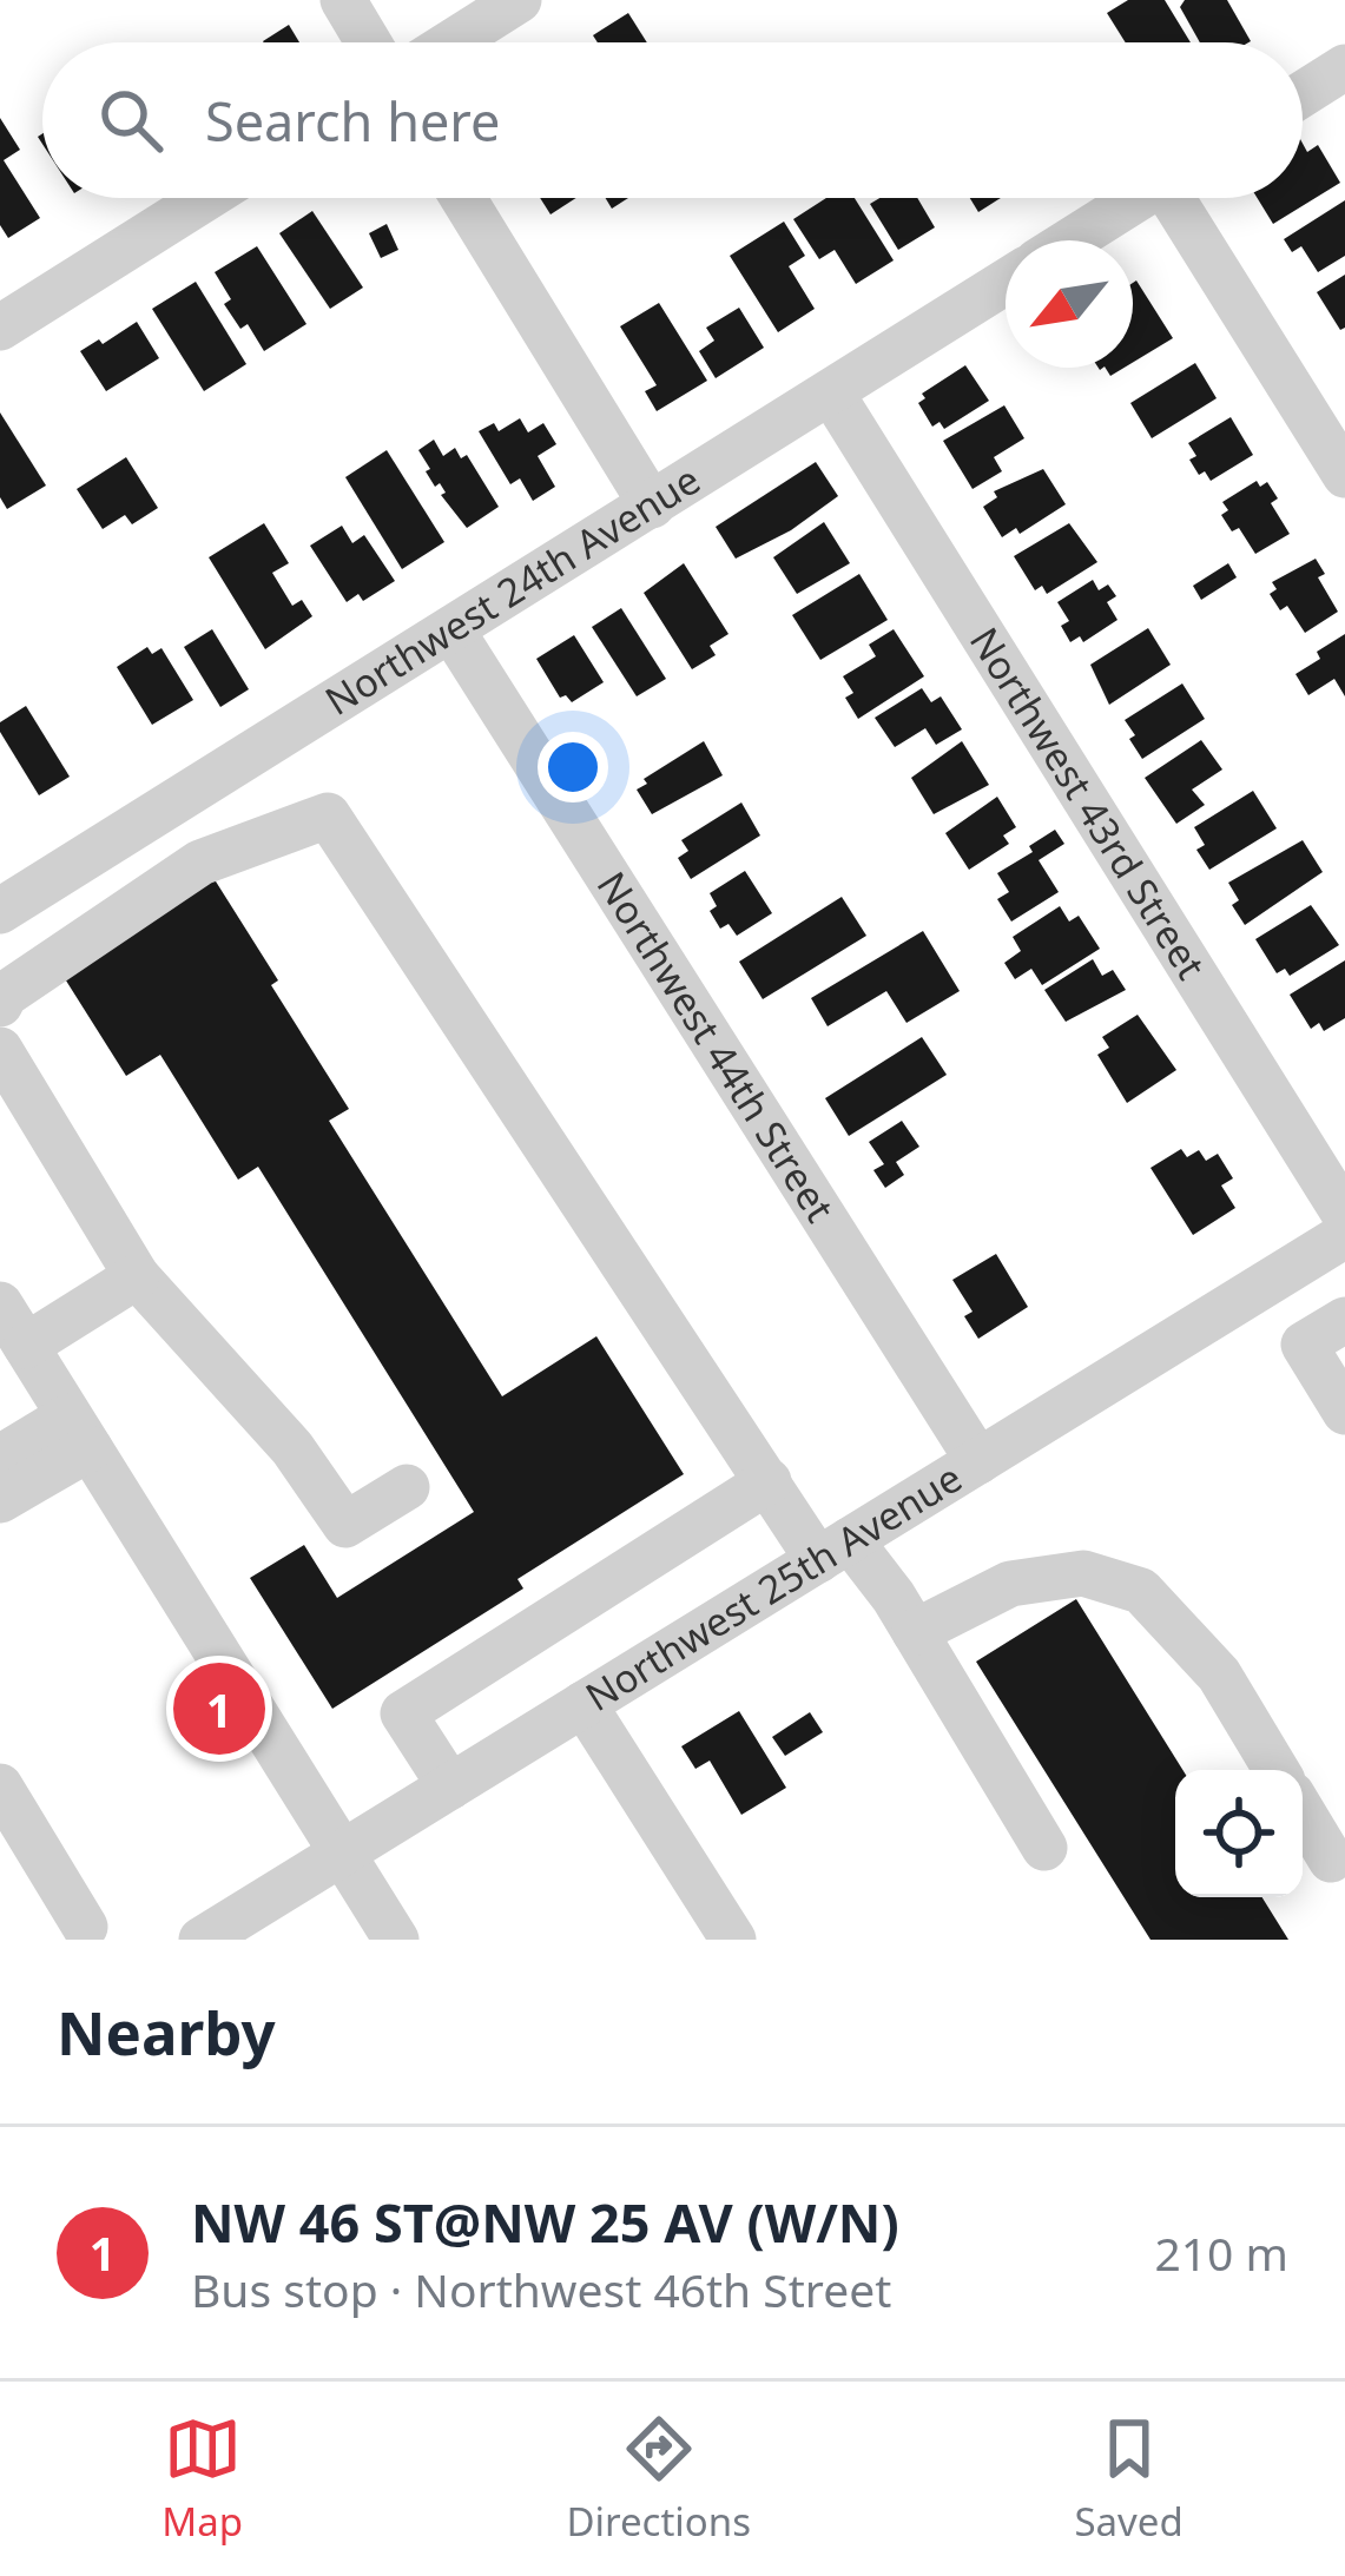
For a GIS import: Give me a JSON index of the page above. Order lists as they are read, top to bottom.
{
  "streets": {
    "street": [
      "Northwest 24th Avenue",
      "Northwest 43rd Street",
      "Northwest 44th Street",
      "Northwest 25th Avenue"
    ]
  },
  "crossings": [
    ["Northwest 24th Avenue", "Northwest 43rd Street"],
    ["Northwest 24th Avenue", "Northwest 44th Street"],
    ["Northwest 44th Street", "Northwest 25th Avenue"]
  ],
  "north": "bottom left",
  "page": {
    "search": "Search here",
    "pins": "1",
    "heading": "Nearby",
    "list": [
      {
        "mark": "1",
        "name": "NW 46 ST@NW 25 AV (W/N)",
        "note": "Bus stop · Northwest 46th Street",
        "value": "210 m"
      }
    ],
    "nav": ["Map", "Directions", "Saved"]
  }
}
